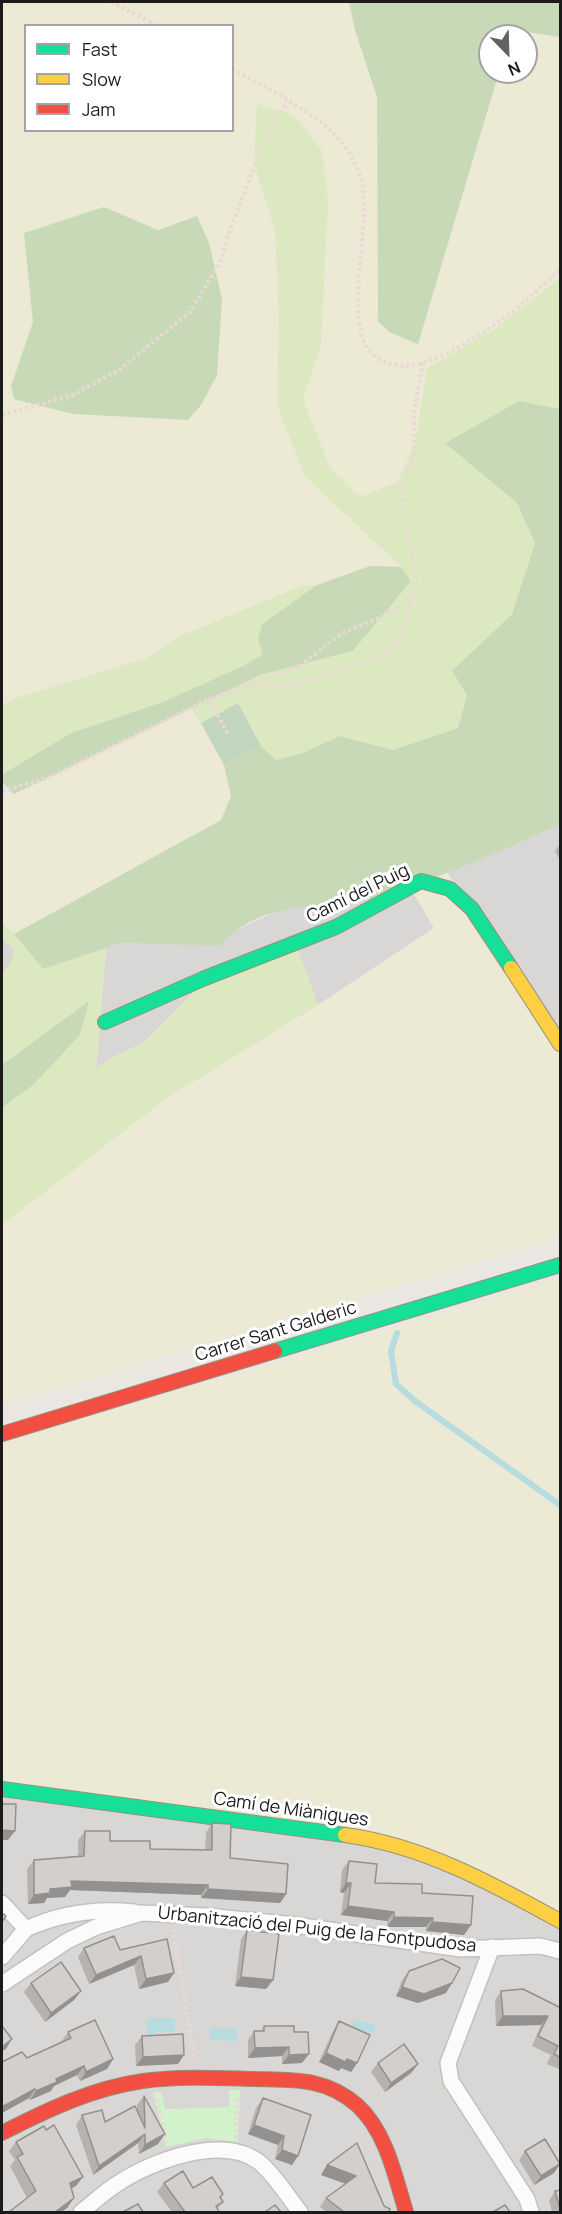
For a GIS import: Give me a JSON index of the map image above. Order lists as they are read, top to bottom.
{
  "streets": {
    "street": [
      "Camí del Puig",
      "Carrer Sant Galderic",
      "Camí de Miànigues",
      "Urbanització del Puig de la Fontpudosa"
    ]
  },
  "legend": ["Fast", "Slow", "Jam"],
  "north": "bottom right"
}
